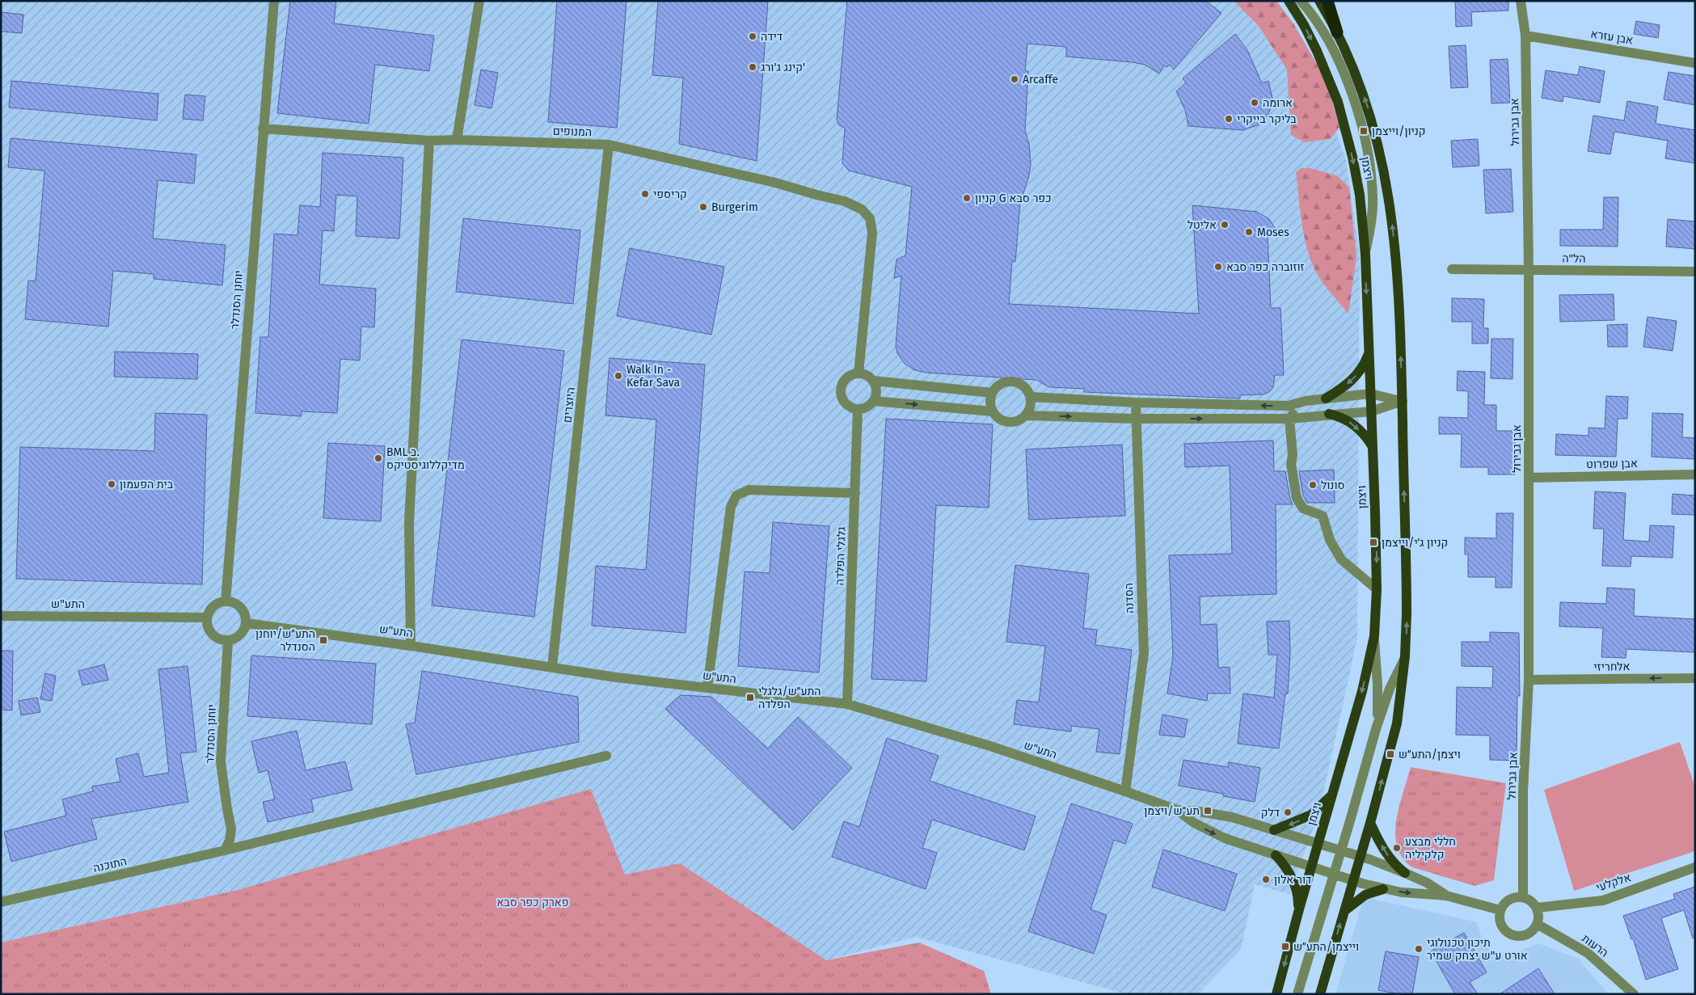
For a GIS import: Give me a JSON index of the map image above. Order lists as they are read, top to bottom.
{
  "streets": {
    "main road": ["ויצמן"],
    "street": [
      "אבן עזרא",
      "אבן גבירול",
      "המנופים",
      "הל\"ה",
      "יוחנן הסנדלר",
      "היוצרים",
      "אבן שפרוט",
      "גלגלי הפלדה",
      "הסדנה",
      "התע\"ש",
      "אלחריזי",
      "התוכנה",
      "אלקלעי",
      "הרעות"
    ]
  },
  "crossings": [
    ["אבן עזרא", "אבן גבירול"],
    ["אבן גבירול", "הל\"ה"],
    ["אבן גבירול", "אבן שפרוט"],
    ["אבן גבירול", "אלחריזי"],
    ["אבן גבירול", "אלקלעי"],
    ["אבן גבירול", "הרעות"],
    ["המנופים", "יוחנן הסנדלר"],
    ["המנופים", "היוצרים"],
    ["המנופים", "גלגלי הפלדה"],
    ["ויצמן", "התע\"ש"],
    ["יוחנן הסנדלר", "התע\"ש"],
    ["יוחנן הסנדלר", "התוכנה"],
    ["היוצרים", "התע\"ש"],
    ["גלגלי הפלדה", "התע\"ש"],
    ["הסדנה", "התע\"ש"],
    ["אלקלעי", "הרעות"]
  ],
  "one_way": ["אלחריזי"],
  "parks": ["פארק כפר סבא"],
  "places": {
    "other": [
      "דידה",
      "קינג ג'ורג'",
      "Arcaffe",
      "ארומה",
      "בליקר בייקרי",
      "קריספי",
      "קניון G כפר סבא",
      "Burgerim",
      "אליטל",
      "Moses",
      "זוזוברה כפר סבא",
      "Walk In - Kefar Sava",
      "BML ב. מדיקללוגיסטיקס",
      "בית הפעמון",
      "סונול",
      "דלק",
      "חללי מבצע קלקיליה",
      "דור אלון",
      "תיכון טכנולוגי אורט ע\"ש יצחק שמיר"
    ],
    "transit": [
      "קניון/וייצמן",
      "קניון ג׳י/וייצמן",
      "התע״ש/יוחנן הסנדלר",
      "התע״ש/גלגלי הפלדה",
      "ויצמן/התע״ש",
      "תע״ש/ויצמן",
      "וייצמן/התע״ש"
    ]
  }
}
